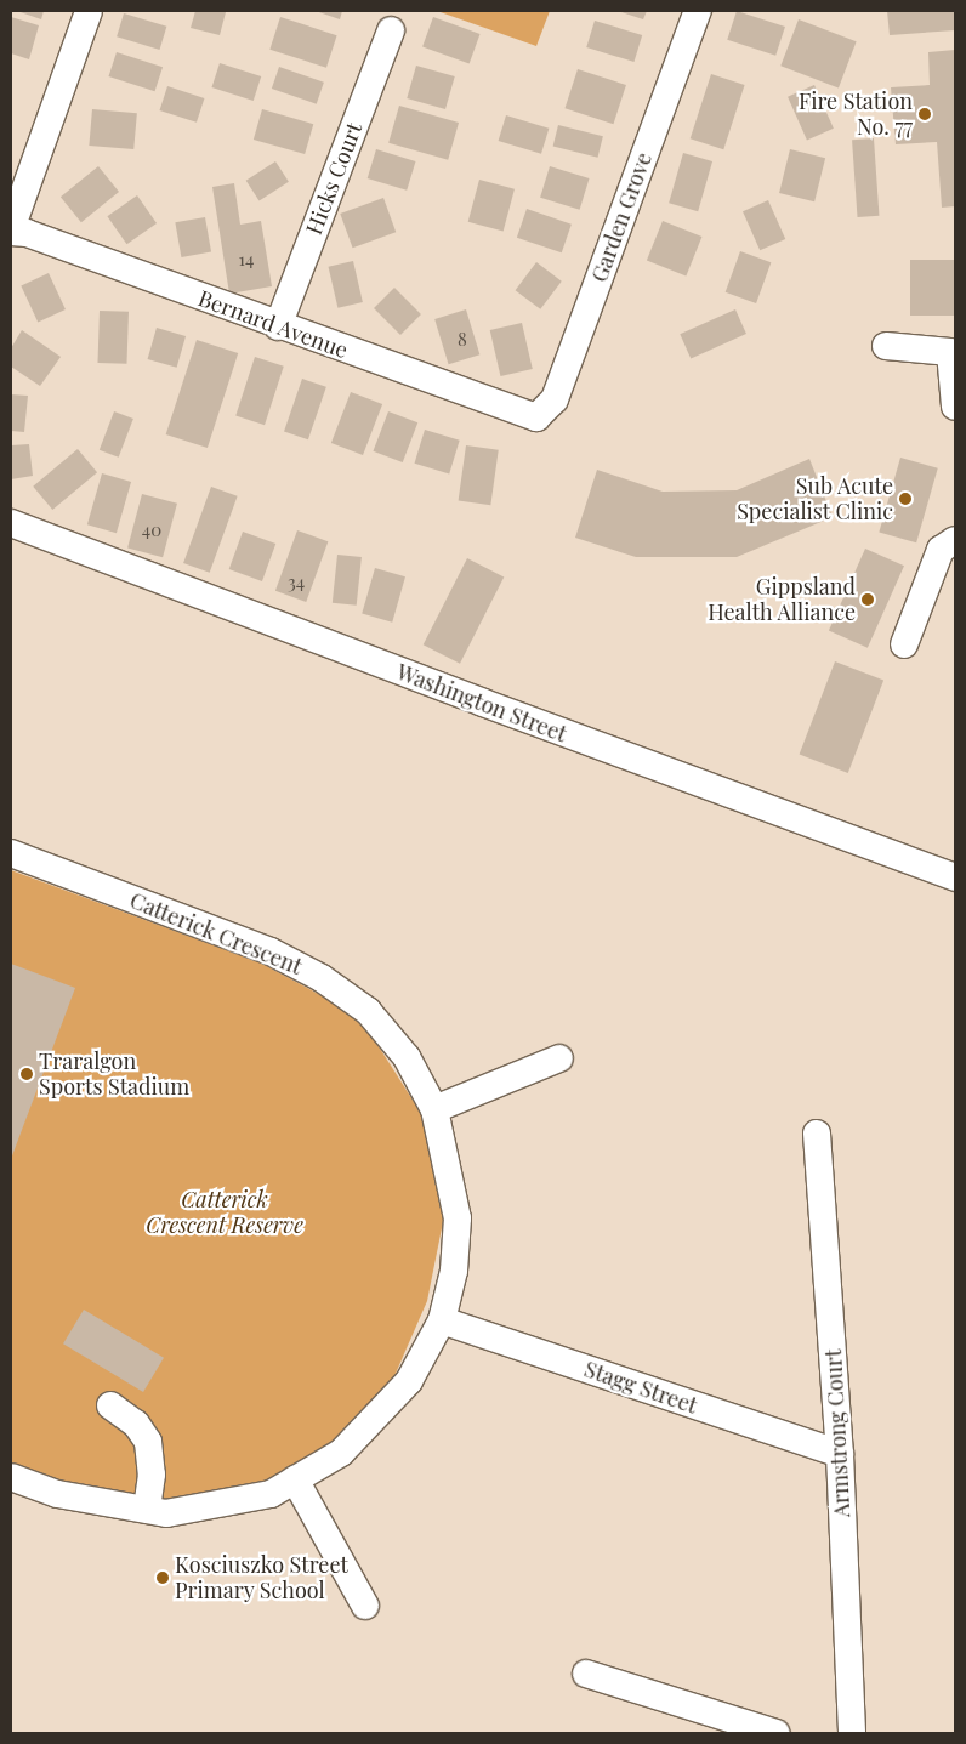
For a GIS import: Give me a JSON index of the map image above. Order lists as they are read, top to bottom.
{
  "streets": {
    "street": [
      "Hicks Court",
      "Garden Grove",
      "Bernard Avenue",
      "Washington Street",
      "Catterick Crescent",
      "Stagg Street",
      "Armstrong Court"
    ]
  },
  "crossings": [
    ["Hicks Court", "Bernard Avenue"],
    ["Garden Grove", "Bernard Avenue"],
    ["Catterick Crescent", "Stagg Street"],
    ["Stagg Street", "Armstrong Court"]
  ],
  "parks": ["Catterick Crescent Reserve"],
  "places": [
    "Fire Station No. 77",
    "Sub Acute Specialist Clinic",
    "Gippsland Health Alliance",
    "Traralgon Sports Stadium",
    "Kosciuszko Street Primary School"
  ],
  "house_numbers": [
    "14",
    "8",
    "40",
    "34"
  ]
}
